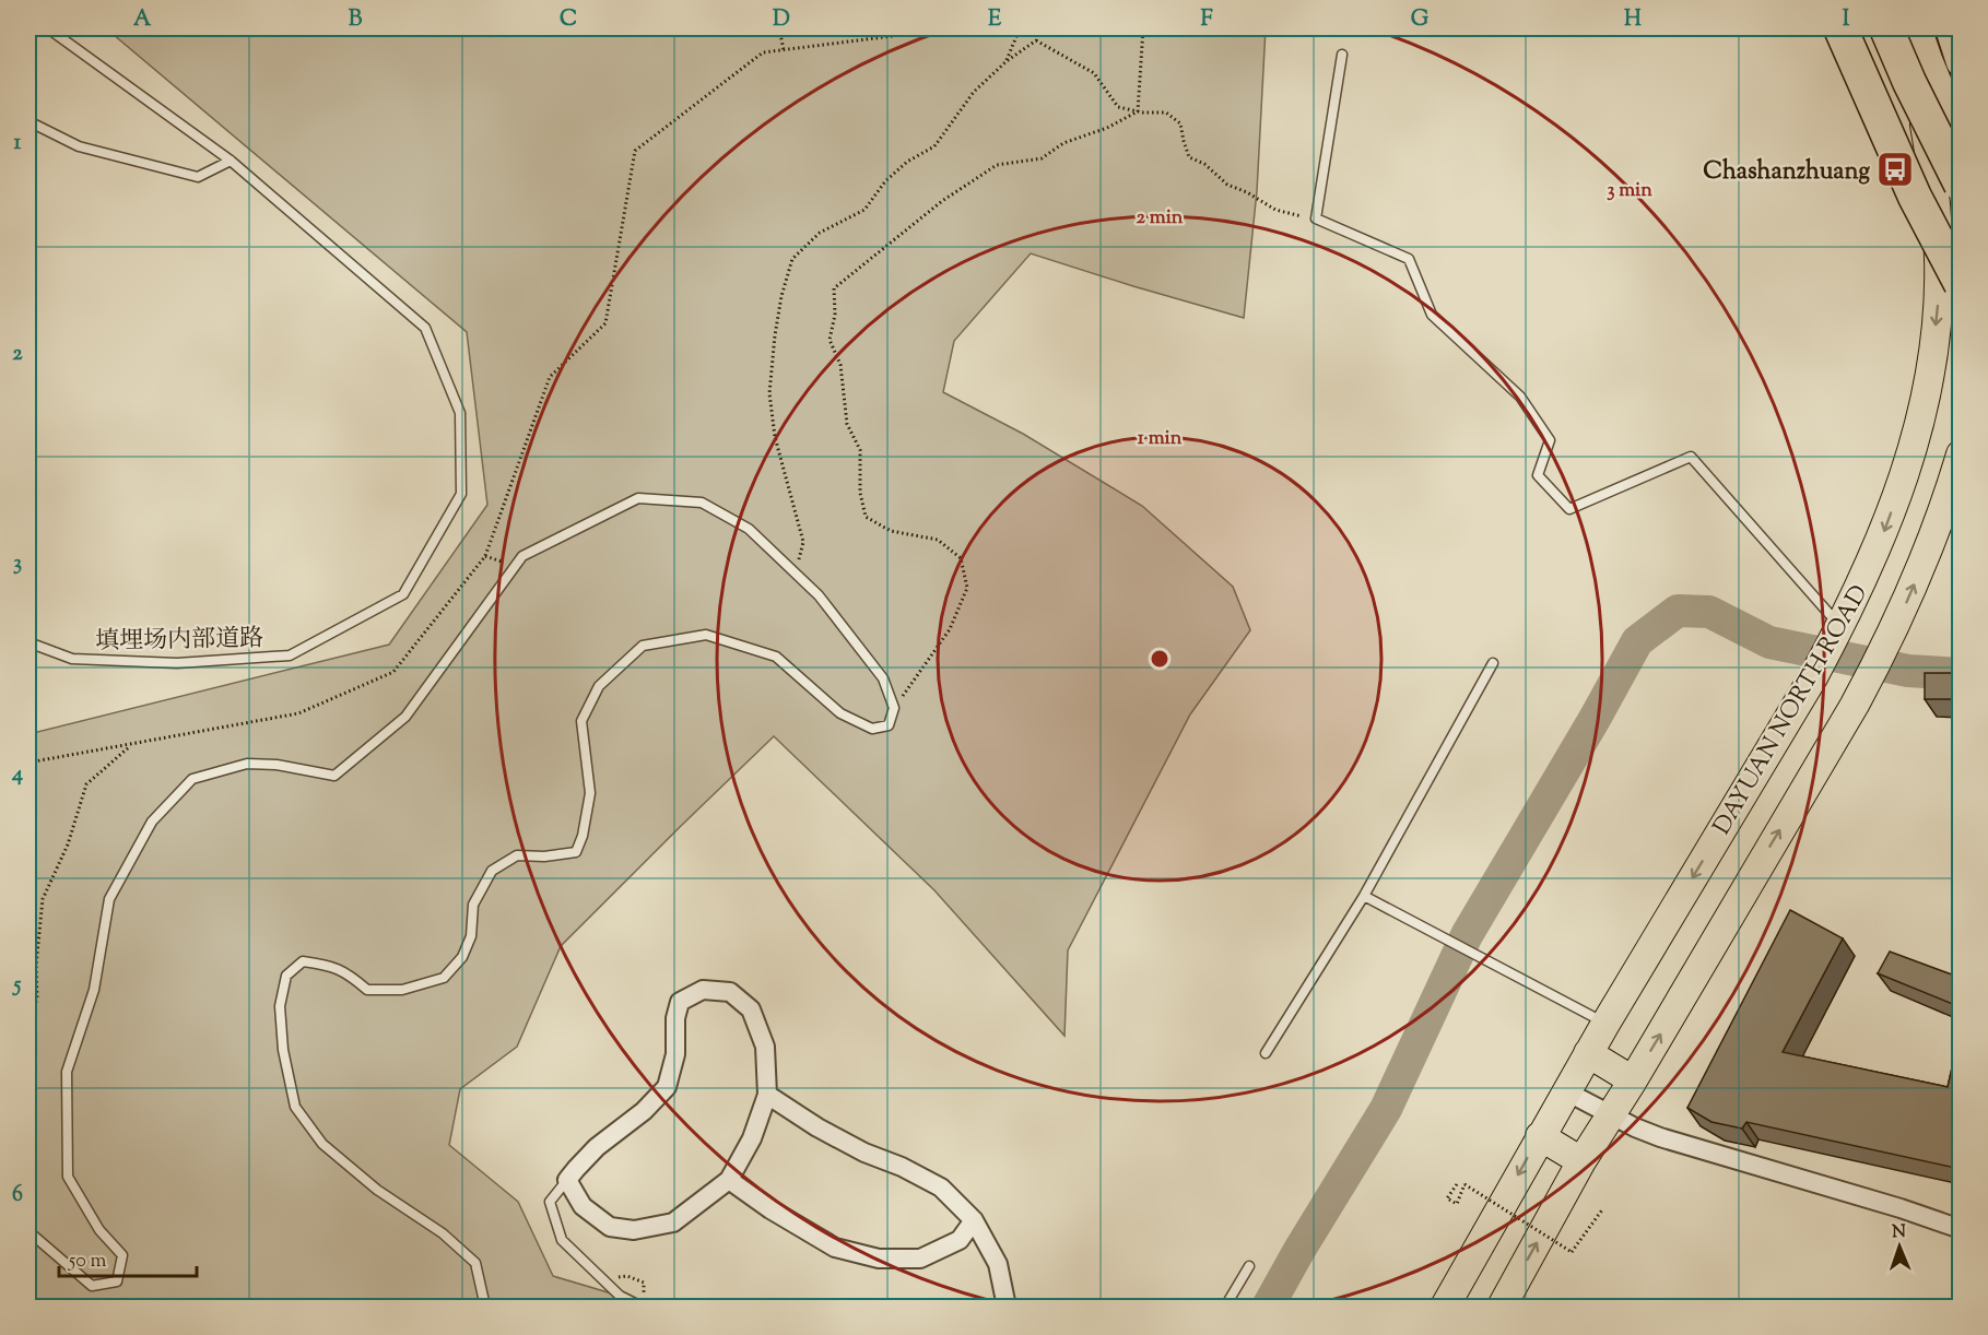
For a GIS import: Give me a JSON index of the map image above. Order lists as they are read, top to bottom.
{
  "streets": {
    "main road": ["DAYUAN NORTH ROAD"],
    "lane": ["填埋场内部道路"]
  },
  "places": {
    "bus stop": ["Chashanzhuang"]
  },
  "scale_bar": "50 m",
  "north": "top",
  "grid": {
    "columns": [
      "A",
      "B",
      "C",
      "D",
      "E",
      "F",
      "G",
      "H",
      "I"
    ],
    "rows": [
      "1",
      "2",
      "3",
      "4",
      "5",
      "6"
    ]
  },
  "rings": ["3 min", "2 min", "1 min"]
}
